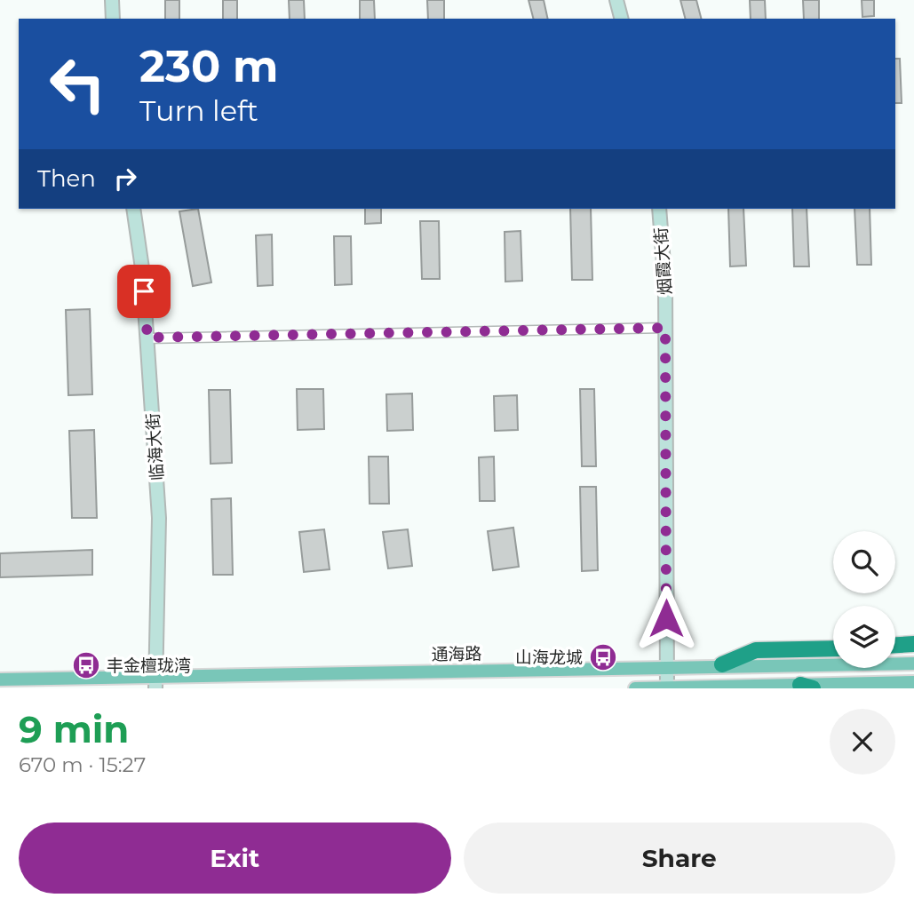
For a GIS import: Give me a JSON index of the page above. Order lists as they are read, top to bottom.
{
  "streets": {
    "main road": ["烟霞大街", "临海大街", "通海路"]
  },
  "crossings": [
    ["烟霞大街", "通海路"],
    ["临海大街", "通海路"]
  ],
  "places": {
    "bus stop": ["山海龙城", "丰金檀珑湾"]
  },
  "page": {
    "turn": ["230 m", "Turn left"],
    "then": "Then",
    "heading": ["9 min", "670 m · 15:27"],
    "buttons": ["Exit", "Share"]
  }
}
